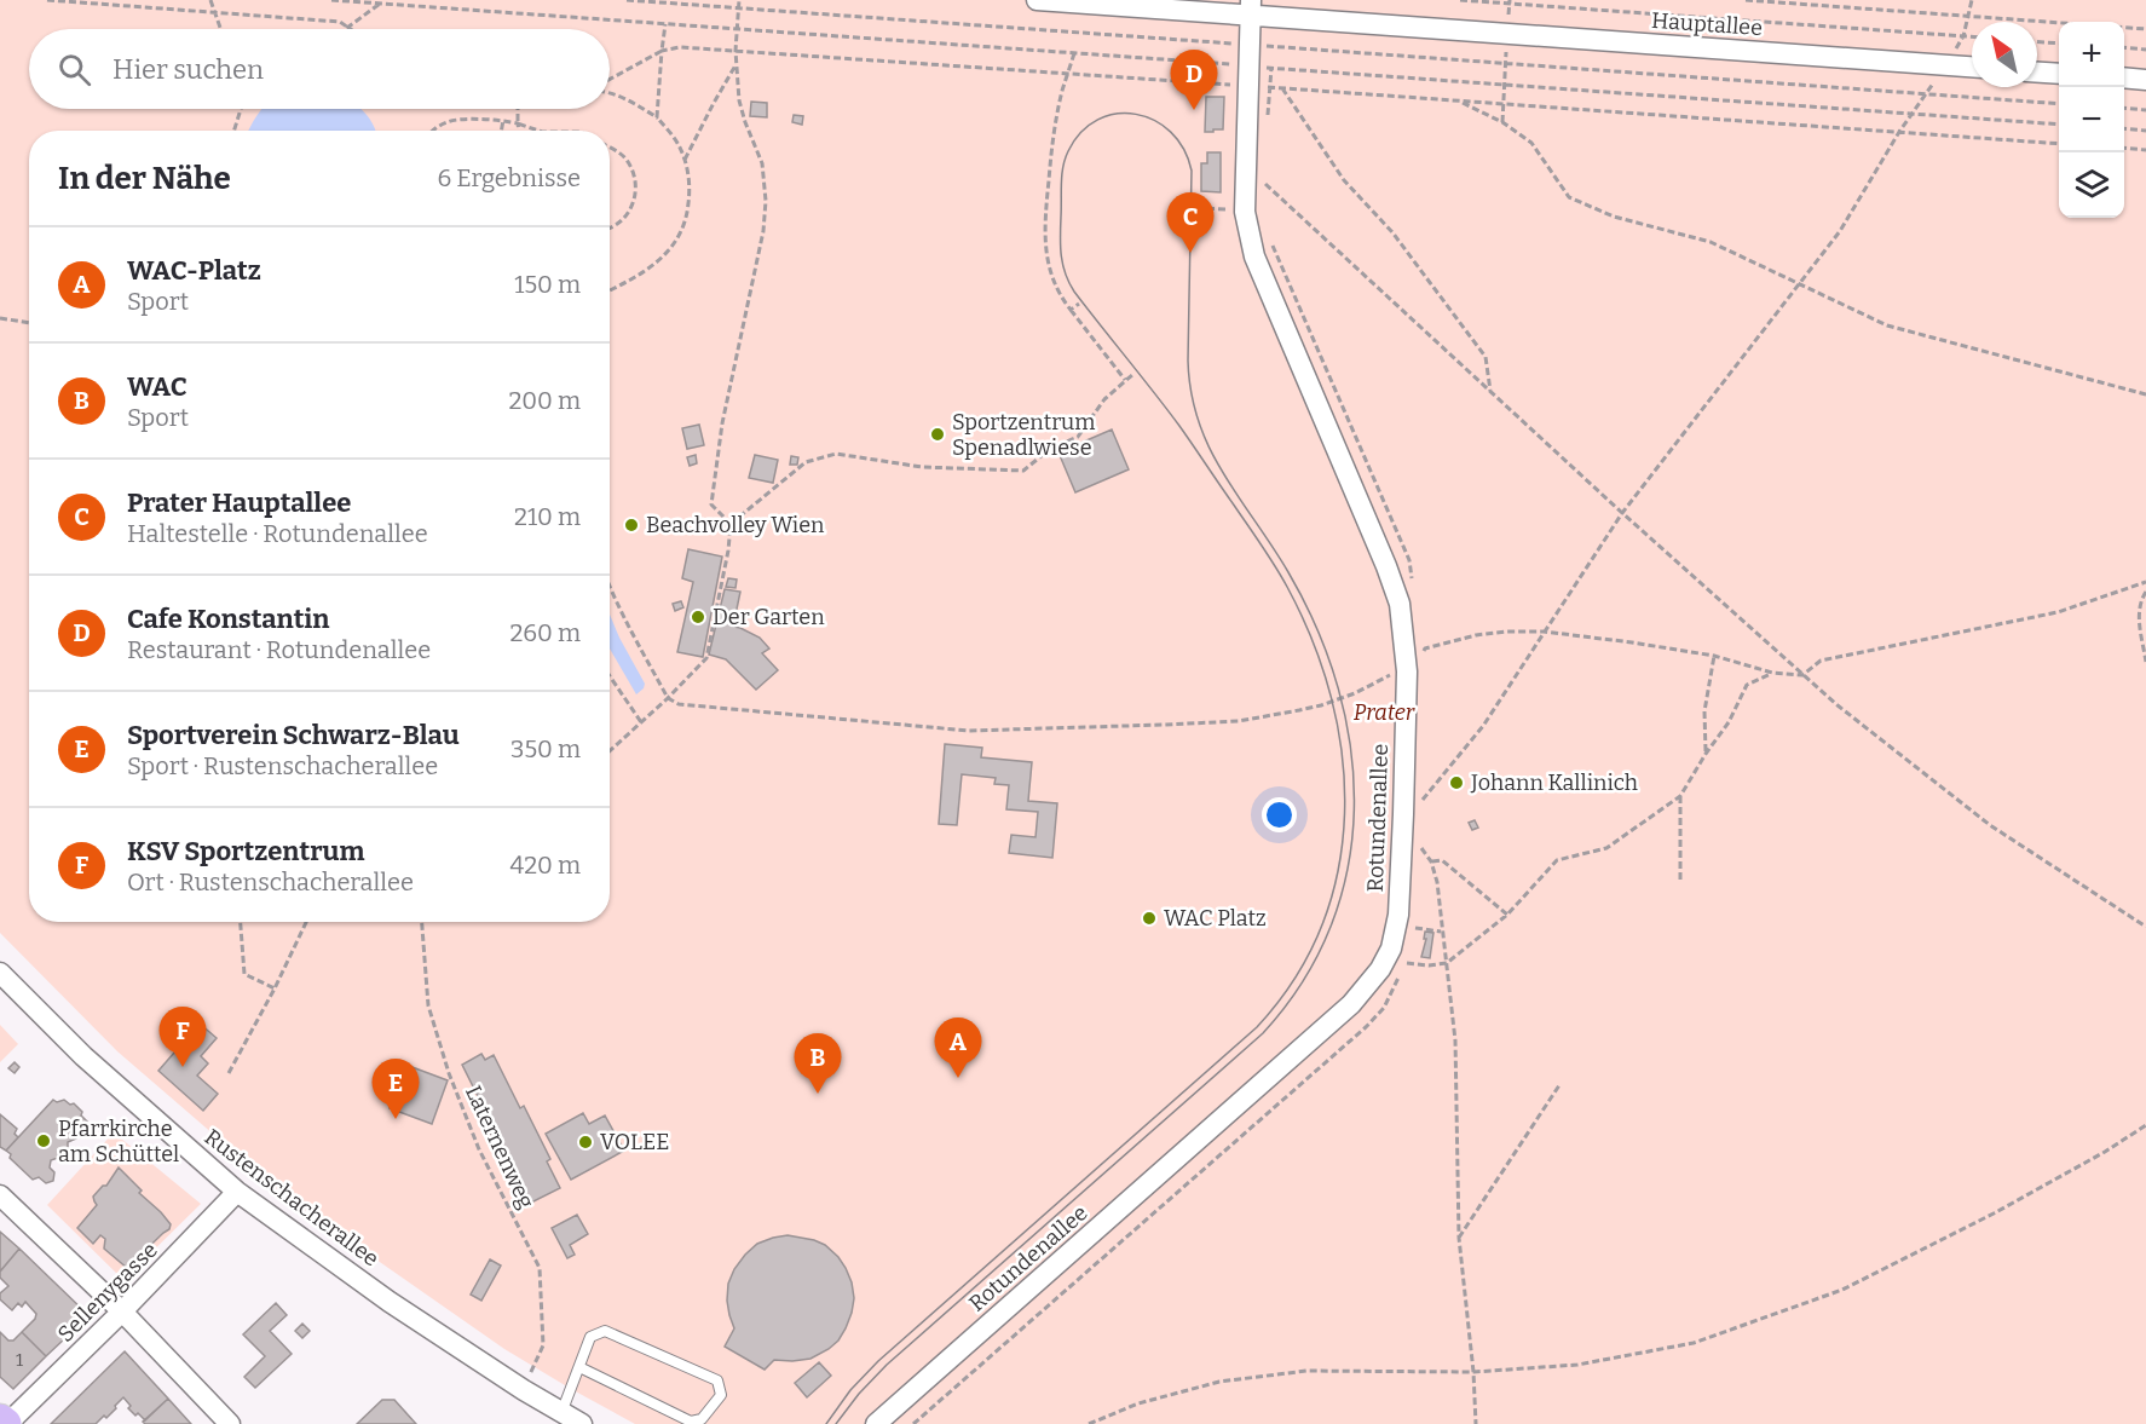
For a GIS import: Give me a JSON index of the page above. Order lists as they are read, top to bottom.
{
  "streets": {
    "street": [
      "Hauptallee",
      "Rotundenallee",
      "Rustenschacherallee",
      "Sellenygasse"
    ],
    "path": ["Laternenweg"]
  },
  "crossings": [
    ["Hauptallee", "Rotundenallee"],
    ["Laternenweg", "Rustenschacherallee"],
    ["Rustenschacherallee", "Sellenygasse"]
  ],
  "parks": ["Prater"],
  "places": [
    "Sportzentrum Spenadlwiese",
    "Beachvolley Wien",
    "Der Garten",
    "Johann Kallinich",
    "WAC Platz",
    "Pfarrkirche am Schüttel",
    "VOLEE"
  ],
  "house_numbers": ["1"],
  "north": "top left",
  "page": {
    "map_buttons": ["+", "−"],
    "search": "Hier suchen",
    "pins": [
      "D",
      "C",
      "F",
      "A",
      "B",
      "E"
    ],
    "heading": ["In der Nähe", "6 Ergebnisse"],
    "list": [
      {
        "mark": "A",
        "name": "WAC-Platz",
        "note": "Sport",
        "value": "150 m"
      },
      {
        "mark": "B",
        "name": "WAC",
        "note": "Sport",
        "value": "200 m"
      },
      {
        "mark": "C",
        "name": "Prater Hauptallee",
        "note": "Haltestelle · Rotundenallee",
        "value": "210 m"
      },
      {
        "mark": "D",
        "name": "Cafe Konstantin",
        "note": "Restaurant · Rotundenallee",
        "value": "260 m"
      },
      {
        "mark": "E",
        "name": "Sportverein Schwarz-Blau",
        "note": "Sport · Rustenschacherallee",
        "value": "350 m"
      },
      {
        "mark": "F",
        "name": "KSV Sportzentrum",
        "note": "Ort · Rustenschacherallee",
        "value": "420 m"
      }
    ]
  }
}
